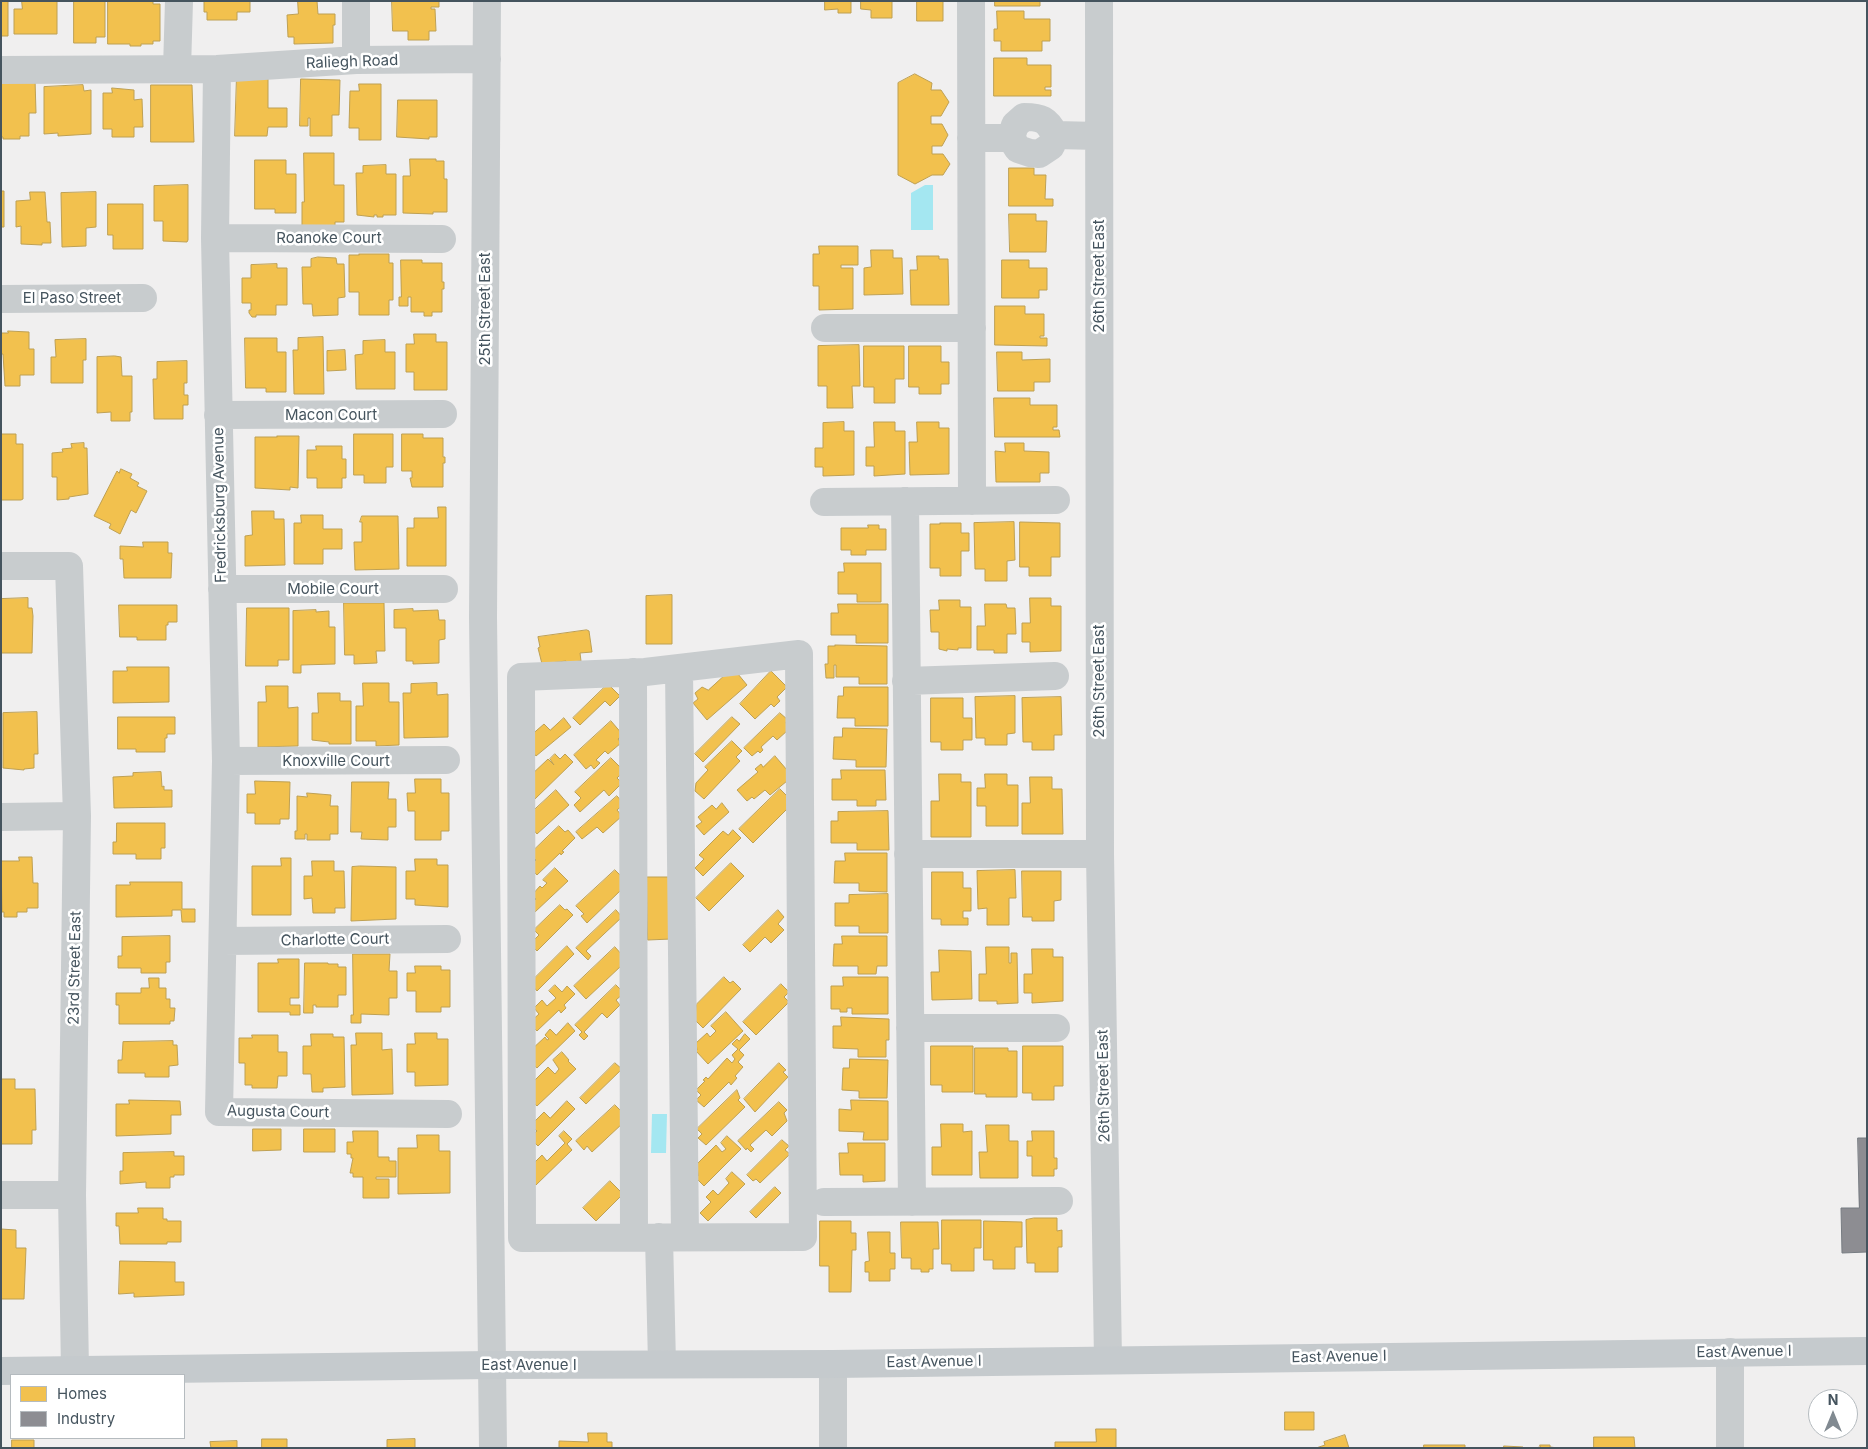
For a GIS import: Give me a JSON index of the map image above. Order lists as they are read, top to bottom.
{
  "streets": {
    "main road": ["East Avenue I"],
    "street": [
      "Raliegh Road",
      "Roanoke Court",
      "26th Street East",
      "El Paso Street",
      "25th Street East",
      "Macon Court",
      "Fredricksburg Avenue",
      "Mobile Court",
      "Knoxville Court",
      "Charlotte Court",
      "23rd Street East",
      "Augusta Court"
    ]
  },
  "crossings": [
    ["Raliegh Road", "25th Street East"],
    ["Raliegh Road", "Fredricksburg Avenue"],
    ["Roanoke Court", "Fredricksburg Avenue"],
    ["26th Street East", "East Avenue I"],
    ["25th Street East", "East Avenue I"],
    ["Macon Court", "Fredricksburg Avenue"],
    ["Fredricksburg Avenue", "Mobile Court"],
    ["Fredricksburg Avenue", "Knoxville Court"],
    ["Fredricksburg Avenue", "Charlotte Court"],
    ["Fredricksburg Avenue", "Augusta Court"],
    ["Charlotte Court", "Augusta Court"],
    ["23rd Street East", "East Avenue I"]
  ],
  "legend": ["Homes", "Industry"],
  "north": "top"
}
